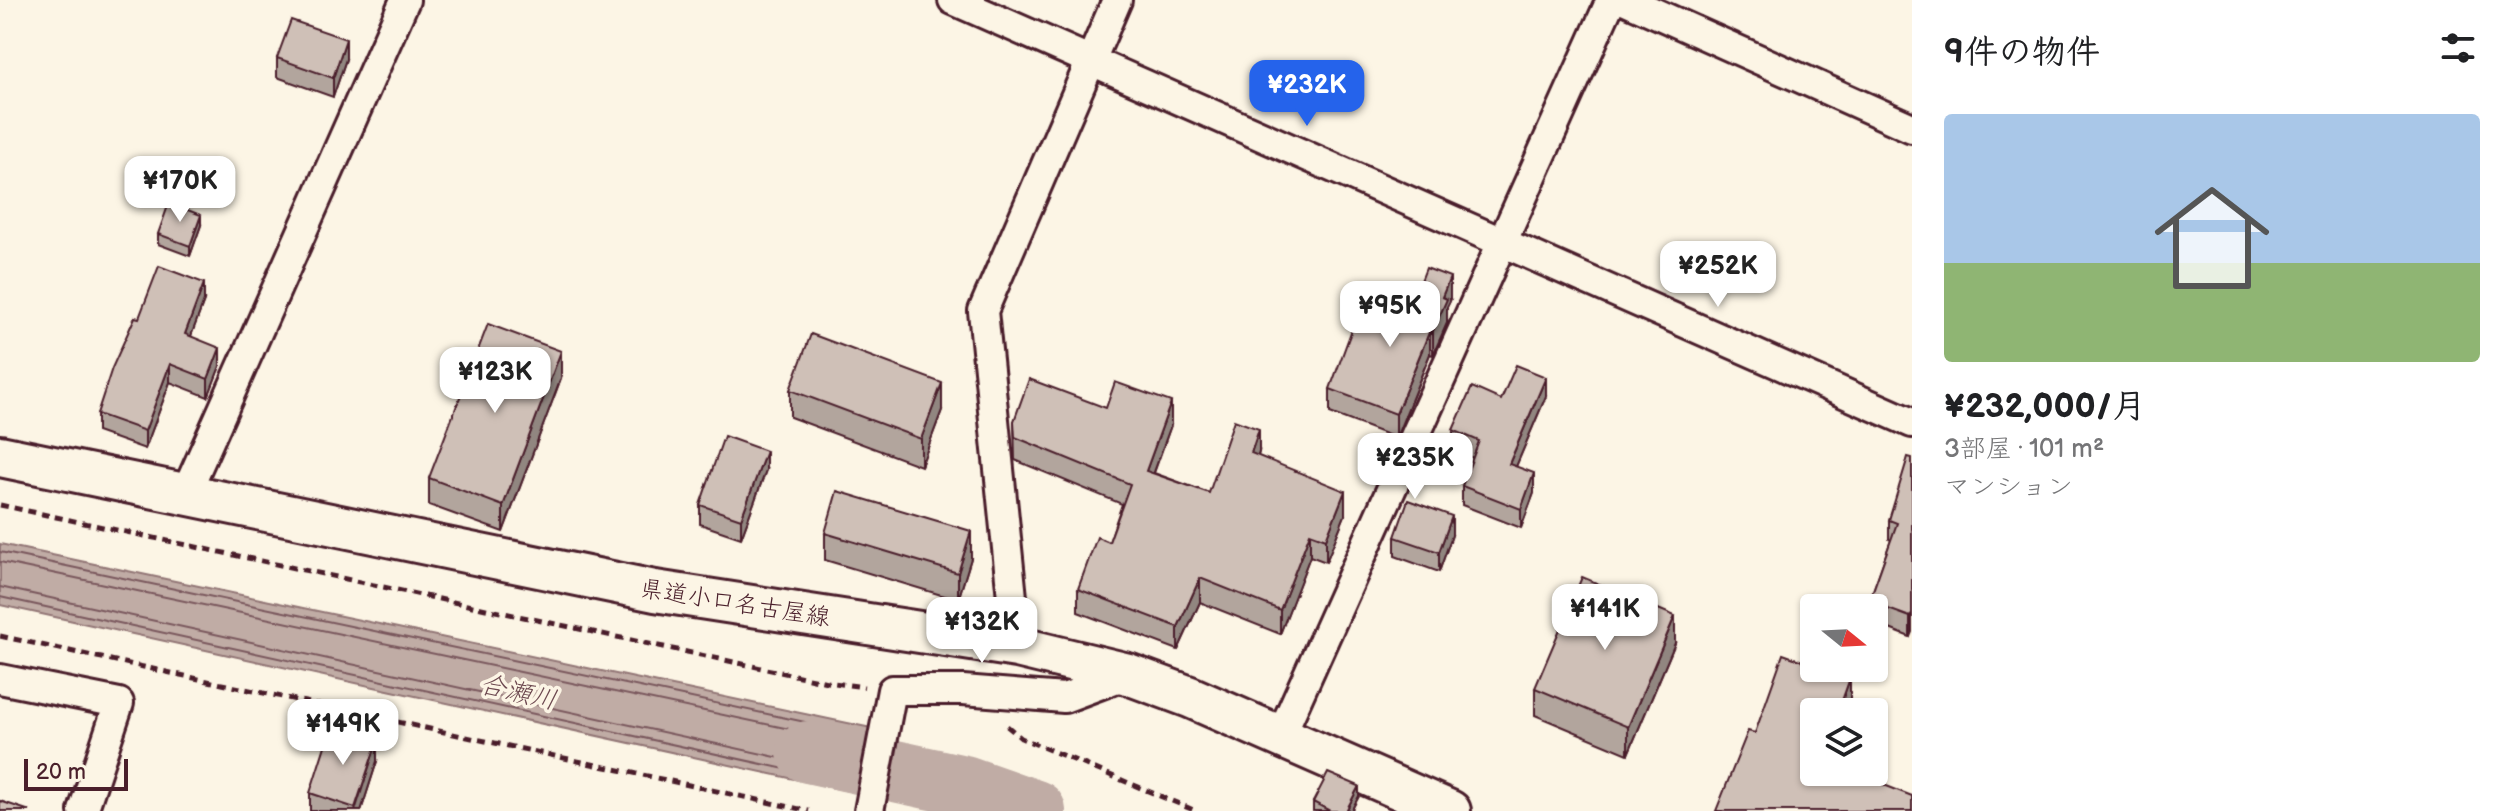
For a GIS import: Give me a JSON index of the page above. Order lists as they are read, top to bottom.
{
  "streets": {
    "main road": ["県道小口名古屋線"]
  },
  "water": ["合瀬川"],
  "scale_bar": "20 m",
  "north": "right",
  "page": {
    "heading": "9件の物件",
    "price": [
      "¥232K",
      "¥170K",
      "¥252K",
      "¥95K",
      "¥123K",
      "¥235K",
      "¥141K",
      "¥132K",
      "¥149K"
    ],
    "list": [
      {
        "name": "¥232,000/月",
        "note": "3部屋 · 101 m² · マンション"
      }
    ],
    "scale": "20 m"
  }
}
